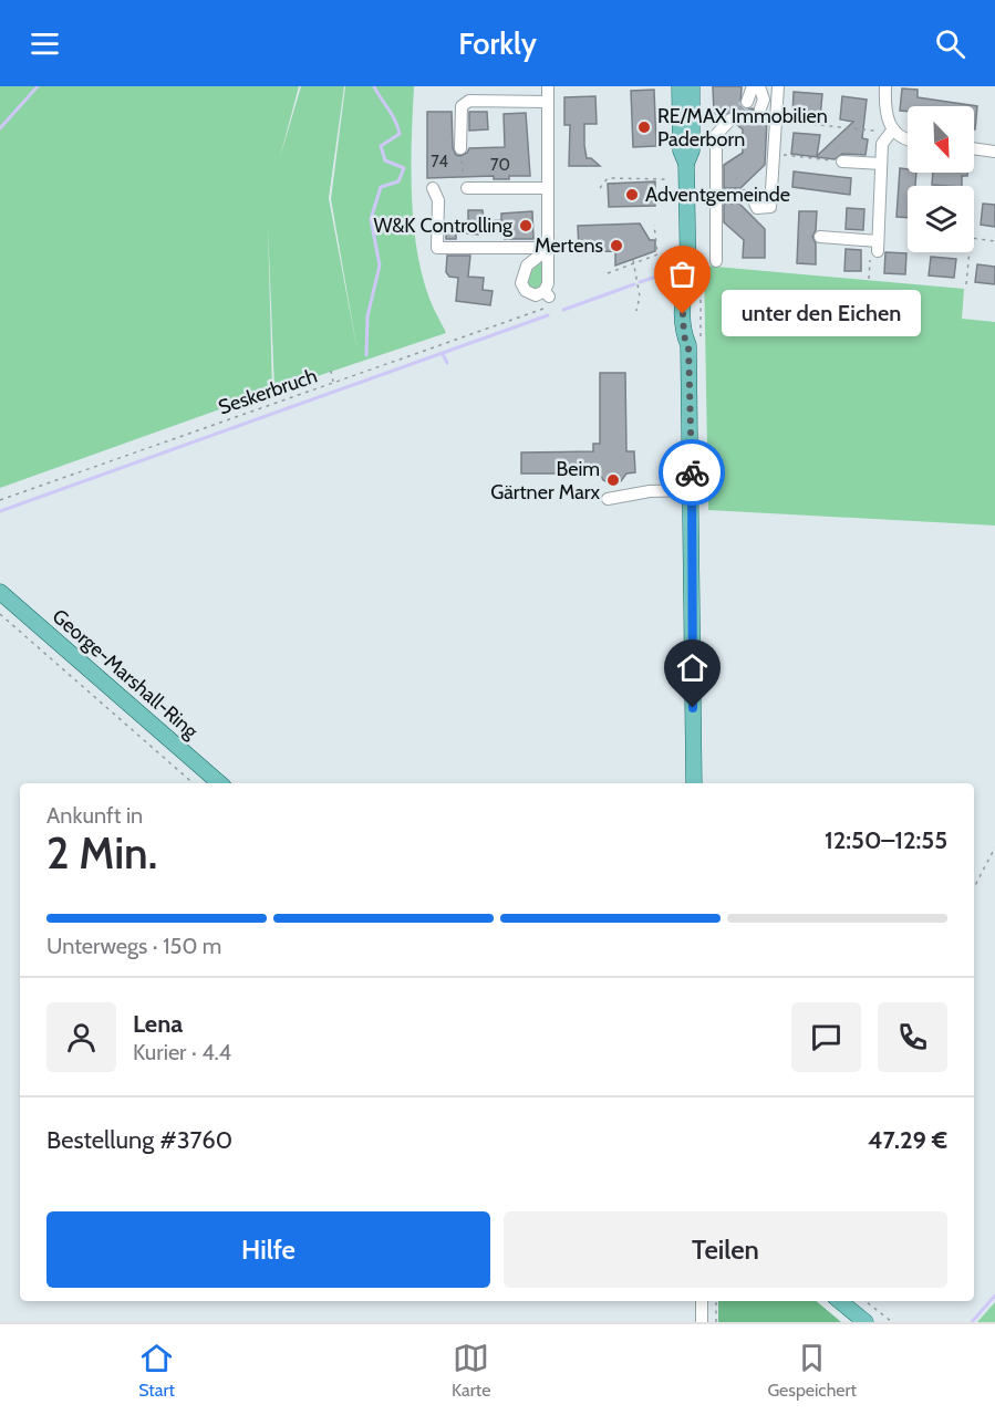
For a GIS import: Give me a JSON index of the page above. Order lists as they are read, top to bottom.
{
  "streets": {
    "main road": ["George-Marshall-Ring"],
    "path": ["Seskerbruch"]
  },
  "places": [
    "RE/MAX Immobilien Paderborn",
    "Adventgemeinde",
    "W&K Controlling",
    "Mertens",
    "unter den Eichen",
    "Beim Gärtner Marx"
  ],
  "house_numbers": ["74", "70"],
  "north": "bottom right",
  "page": {
    "header": "Forkly",
    "bubble": "unter den Eichen",
    "heading": ["2 Min.", "Ankunft in", "12:50–12:55"],
    "panel": [
      "Lena",
      "Kurier · 4.4",
      "Bestellung #3760",
      "47.29 €"
    ],
    "bar": "Unterwegs · 150 m",
    "buttons": ["Hilfe", "Teilen"],
    "tabs": ["Start", "Karte", "Gespeichert"]
  }
}
